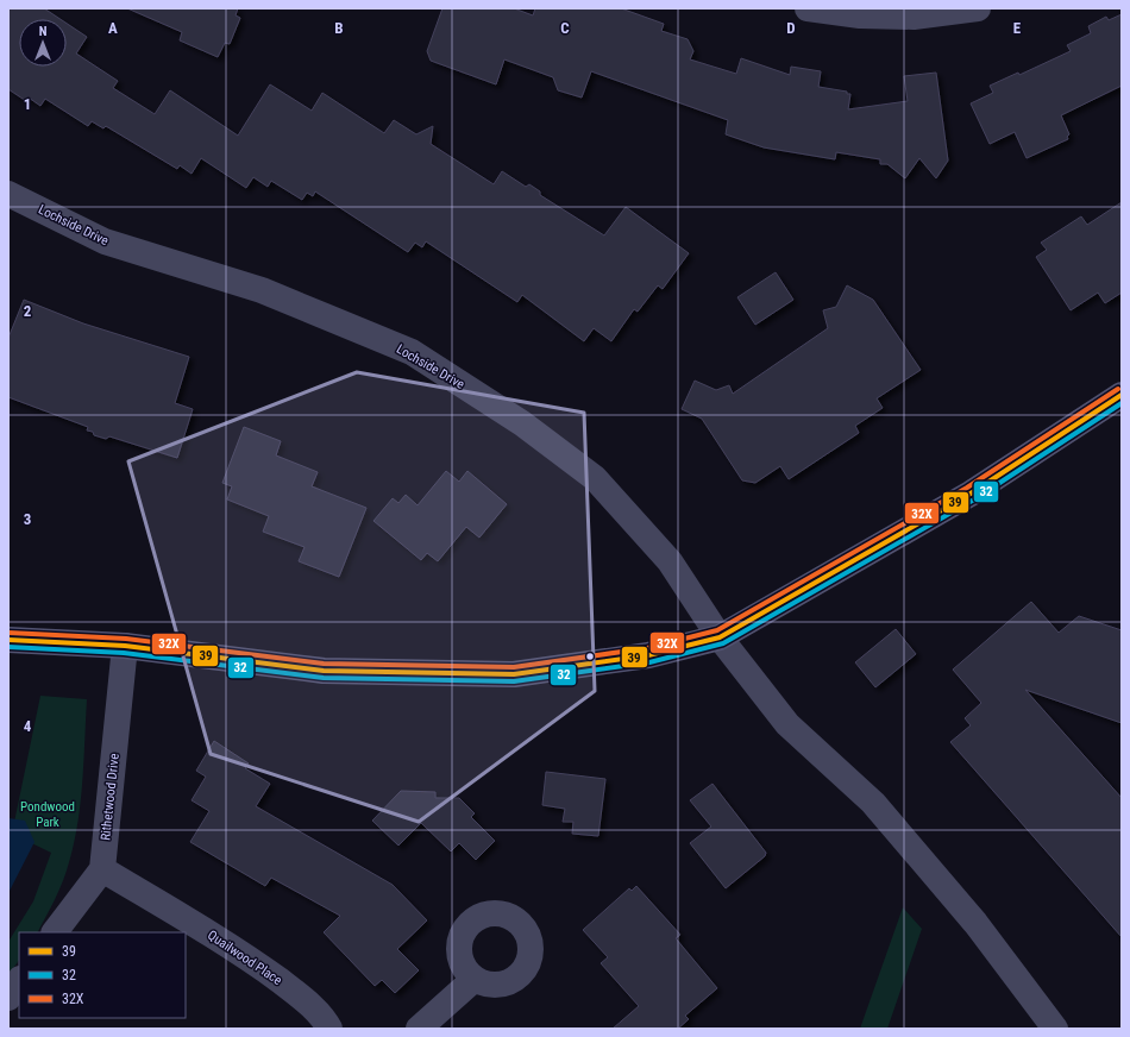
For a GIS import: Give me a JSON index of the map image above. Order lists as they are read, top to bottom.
{
  "streets": {
    "street": ["Lochside Drive", "Rithetwood Drive", "Quailwood Place"]
  },
  "crossings": [
    ["Rithetwood Drive", "Quailwood Place"]
  ],
  "parks": ["Pondwood Park"],
  "lines": ["transit line 32X", "transit line 39", "transit line 32"],
  "legend": ["39", "32", "32X"],
  "north": "top",
  "grid": {
    "columns": [
      "A",
      "B",
      "C",
      "D",
      "E"
    ],
    "rows": [
      "1",
      "2",
      "3",
      "4"
    ]
  }
}
